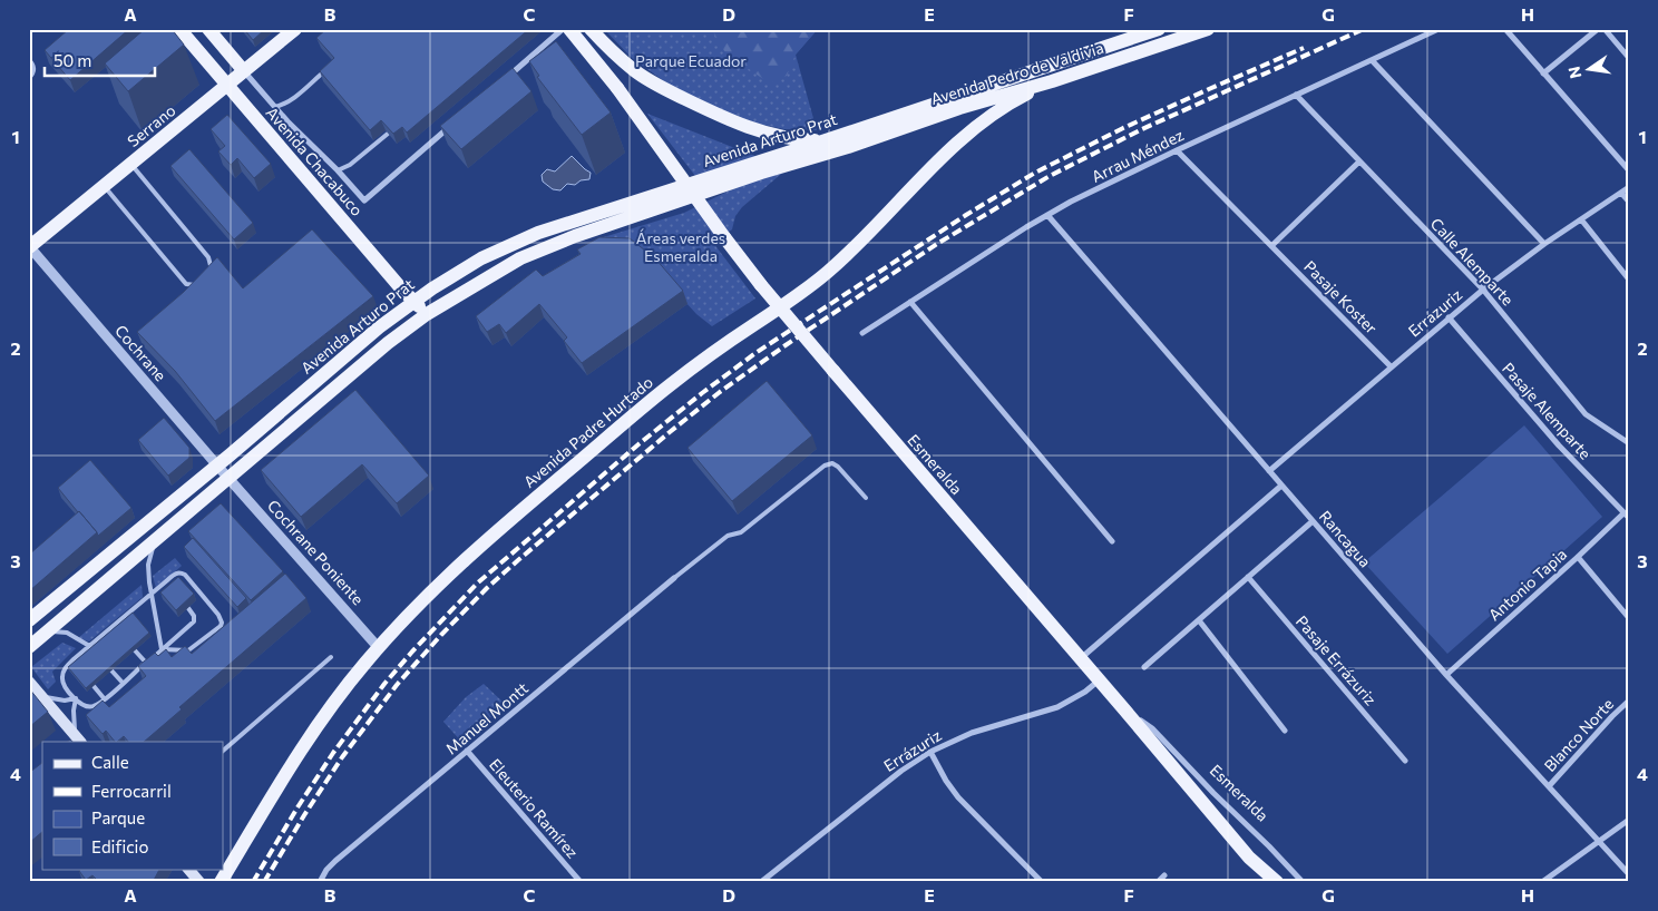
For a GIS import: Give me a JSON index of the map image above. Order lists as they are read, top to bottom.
{
  "streets": {
    "main road": [
      "Avenida Pedro de Valdivia",
      "Serrano",
      "Avenida Arturo Prat",
      "Avenida Chacabuco",
      "Avenida Padre Hurtado",
      "Esmeralda"
    ],
    "street": [
      "Arrau Méndez",
      "Calle Alemparte",
      "Pasaje Koster",
      "Errázuriz",
      "Cochrane",
      "Pasaje Alemparte",
      "Rancagua",
      "Cochrane Poniente",
      "Antonio Tapia",
      "Pasaje Errázuriz",
      "Manuel Montt",
      "Blanco Norte",
      "Eleuterio Ramírez"
    ]
  },
  "crossings": [
    ["Avenida Pedro de Valdivia", "Avenida Arturo Prat"],
    ["Avenida Pedro de Valdivia", "Avenida Padre Hurtado"],
    ["Serrano", "Avenida Chacabuco"],
    ["Serrano", "Cochrane"],
    ["Avenida Arturo Prat", "Avenida Chacabuco"],
    ["Avenida Arturo Prat", "Cochrane"],
    ["Avenida Arturo Prat", "Cochrane Poniente"],
    ["Arrau Méndez", "Calle Alemparte"],
    ["Arrau Méndez", "Pasaje Koster"],
    ["Arrau Méndez", "Rancagua"],
    ["Calle Alemparte", "Errázuriz"],
    ["Pasaje Koster", "Errázuriz"],
    ["Errázuriz", "Pasaje Alemparte"],
    ["Errázuriz", "Esmeralda"],
    ["Errázuriz", "Rancagua"],
    ["Cochrane", "Cochrane Poniente"],
    ["Pasaje Alemparte", "Antonio Tapia"],
    ["Avenida Padre Hurtado", "Cochrane Poniente"],
    ["Rancagua", "Antonio Tapia"],
    ["Rancagua", "Blanco Norte"],
    ["Manuel Montt", "Eleuterio Ramírez"]
  ],
  "parks": ["Parque Ecuador", "Áreas verdes Esmeralda"],
  "legend": [
    "Calle",
    "Ferrocarril",
    "Parque",
    "Edificio"
  ],
  "scale_bar": "50 m",
  "north": "left",
  "grid": {
    "columns": [
      "A",
      "B",
      "C",
      "D",
      "E",
      "F",
      "G",
      "H"
    ],
    "rows": [
      "1",
      "2",
      "3",
      "4"
    ]
  }
}
